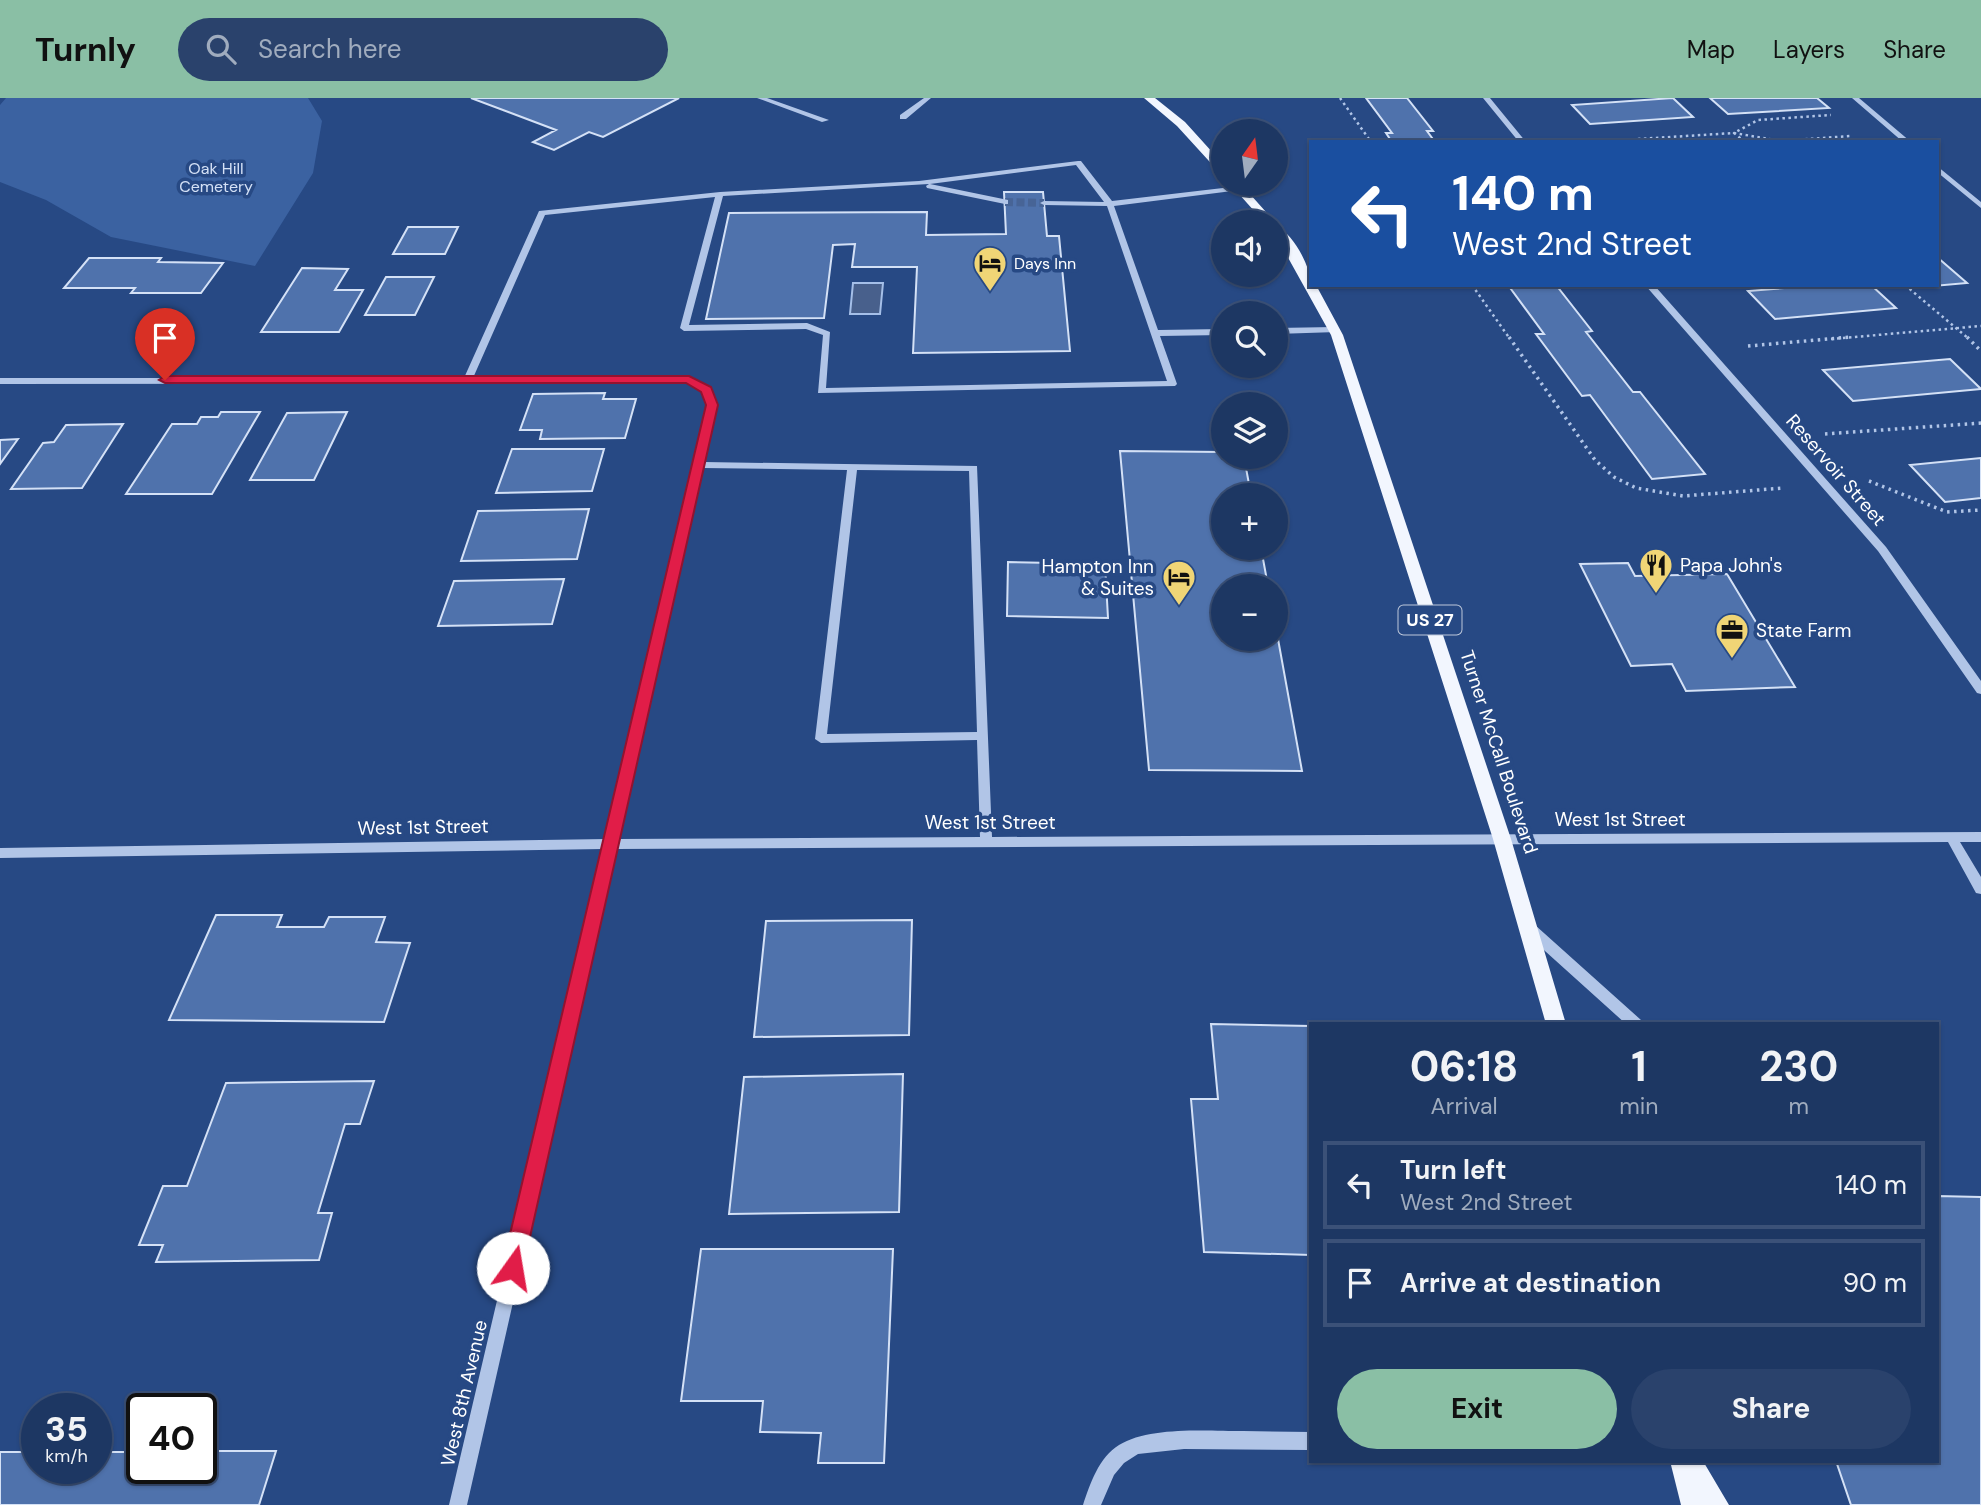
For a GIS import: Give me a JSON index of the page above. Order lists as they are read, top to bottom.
{
  "streets": {
    "main road": ["US 27", "Turner McCall Boulevard"],
    "street": ["Reservoir Street", "West 1st Street", "West 8th Avenue"]
  },
  "crossings": [
    ["Turner McCall Boulevard", "West 1st Street"],
    ["West 1st Street", "West 8th Avenue"]
  ],
  "parks": ["Oak Hill Cemetery"],
  "places": {
    "hotel": ["Days Inn", "Hampton Inn & Suites"],
    "restaurant": ["Papa John's"],
    "office": ["State Farm"]
  },
  "north": "top",
  "page": {
    "header": "Turnly",
    "search": "Search here",
    "nav": ["Map", "Layers", "Share"],
    "map_buttons": ["+", "−"],
    "turn": ["140 m", "West 2nd Street"],
    "eta": [
      "06:18",
      "Arrival",
      "1",
      "min",
      "230",
      "m"
    ],
    "list": [
      {
        "name": "Turn left",
        "note": "West 2nd Street",
        "value": "140 m"
      },
      {
        "name": "Arrive at destination",
        "value": "90 m"
      }
    ],
    "buttons": ["Exit", "Share"],
    "speed": "35 km/h",
    "limit": "40"
  }
}
